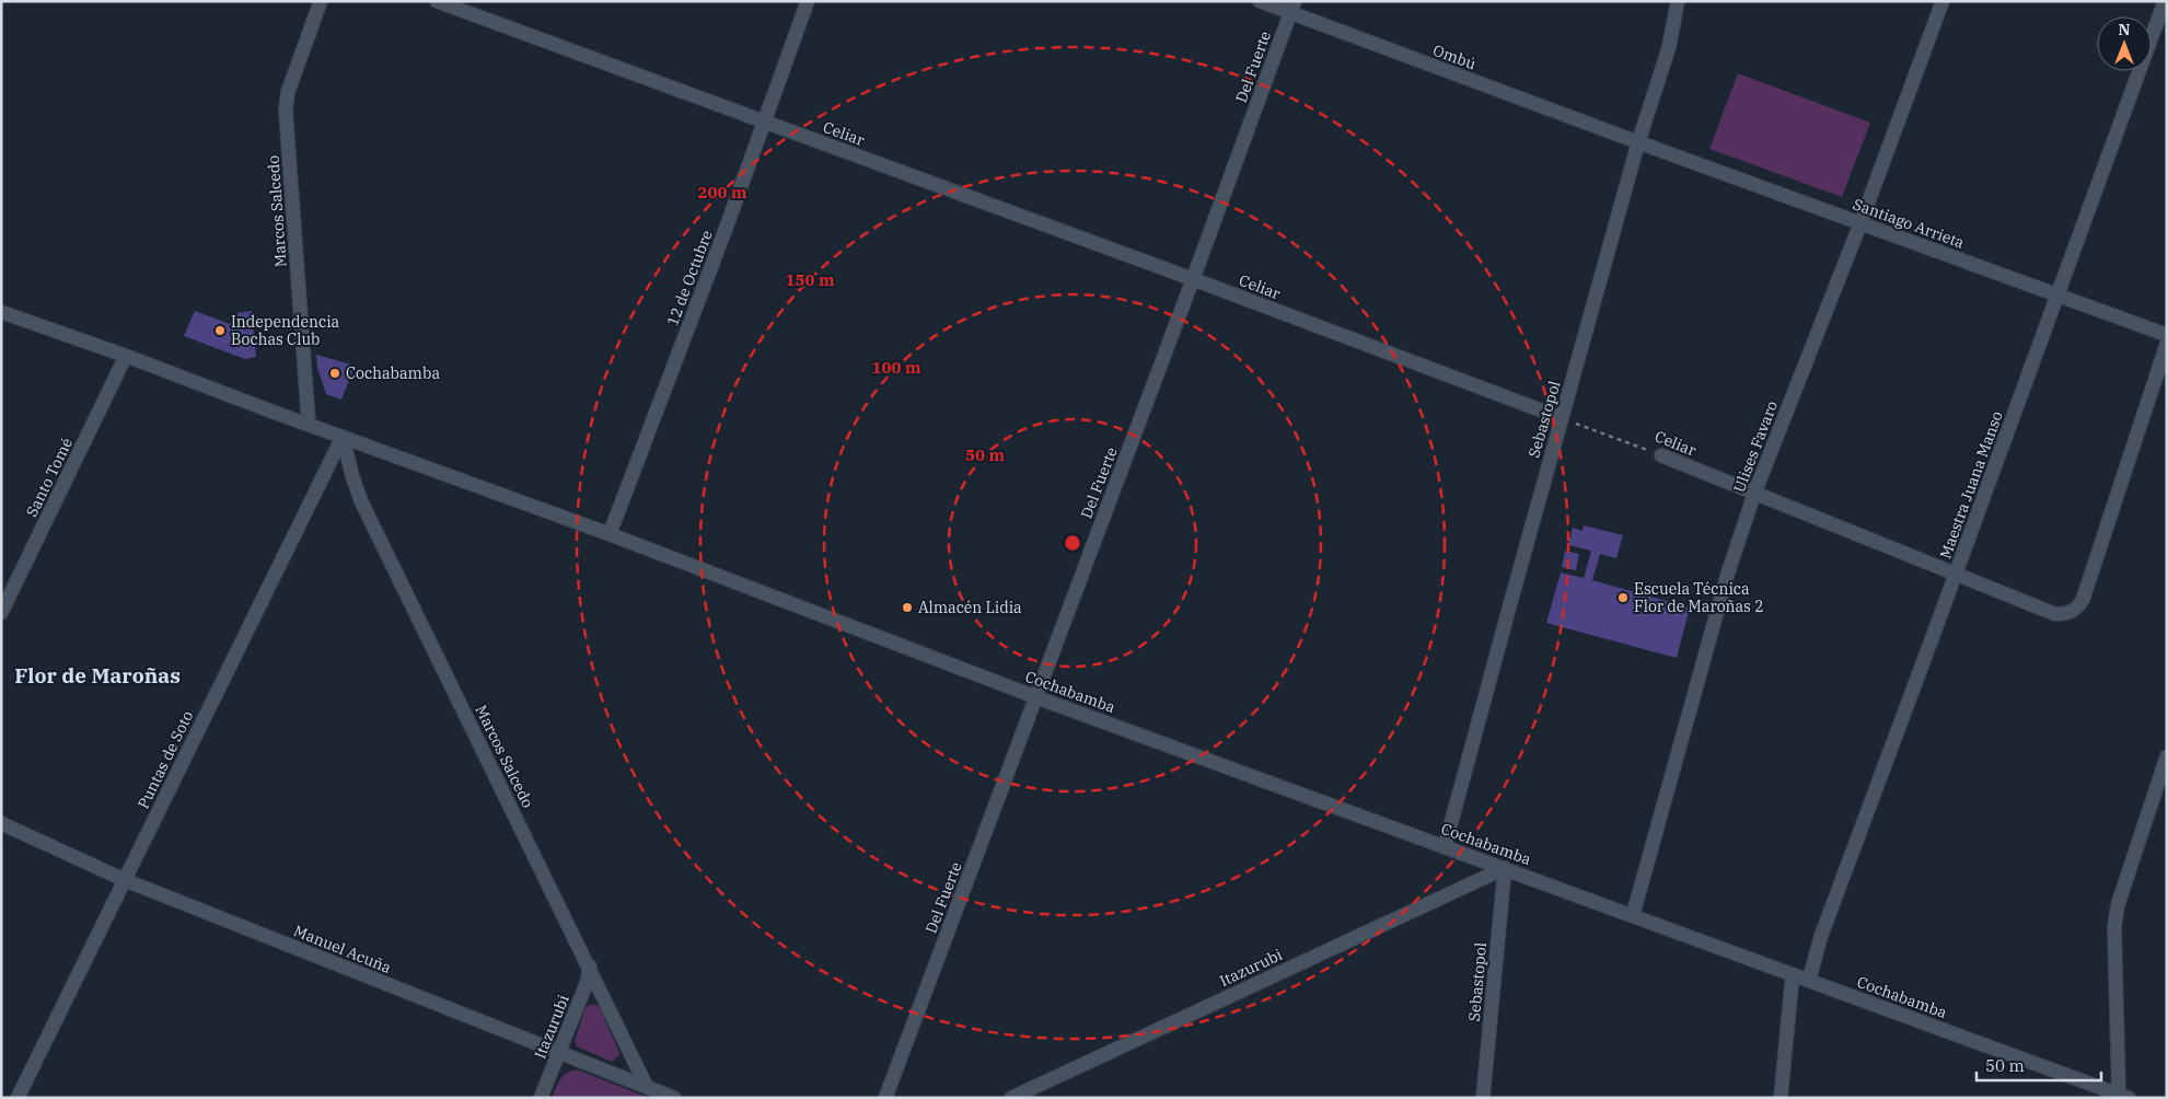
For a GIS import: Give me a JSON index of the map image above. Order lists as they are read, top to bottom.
{
  "streets": {
    "street": [
      "Ombú",
      "Del Fuerte",
      "Celiar",
      "Marcos Salcedo",
      "Santiago Arrieta",
      "12 de Octubre",
      "Sebastopol",
      "Ulises Favaro",
      "Santo Tomé",
      "Maestra Juana Manso",
      "Cochabamba",
      "Puntas de Soto",
      "Manuel Acuña",
      "Itazurubi"
    ]
  },
  "crossings": [
    ["Ombú", "Del Fuerte"],
    ["Ombú", "Santiago Arrieta"],
    ["Ombú", "Sebastopol"],
    ["Del Fuerte", "Celiar"],
    ["Del Fuerte", "Cochabamba"],
    ["Celiar", "12 de Octubre"],
    ["Celiar", "Sebastopol"],
    ["Celiar", "Ulises Favaro"],
    ["Celiar", "Maestra Juana Manso"],
    ["Marcos Salcedo", "Cochabamba"],
    ["Marcos Salcedo", "Puntas de Soto"],
    ["Marcos Salcedo", "Manuel Acuña"],
    ["Marcos Salcedo", "Itazurubi"],
    ["Santiago Arrieta", "Sebastopol"],
    ["Santiago Arrieta", "Ulises Favaro"],
    ["Santiago Arrieta", "Maestra Juana Manso"],
    ["12 de Octubre", "Cochabamba"],
    ["Sebastopol", "Cochabamba"],
    ["Sebastopol", "Itazurubi"],
    ["Ulises Favaro", "Cochabamba"],
    ["Santo Tomé", "Cochabamba"],
    ["Maestra Juana Manso", "Cochabamba"],
    ["Cochabamba", "Puntas de Soto"],
    ["Cochabamba", "Itazurubi"],
    ["Puntas de Soto", "Manuel Acuña"],
    ["Manuel Acuña", "Itazurubi"]
  ],
  "districts": ["Flor de Maroñas"],
  "places": [
    "Independencia Bochas Club",
    "Cochabamba",
    "Escuela Técnica Flor de Maroñas 2",
    "Almacén Lidia"
  ],
  "scale_bar": "50 m",
  "north": "top",
  "rings": [
    "200 m",
    "150 m",
    "100 m",
    "50 m"
  ]
}
